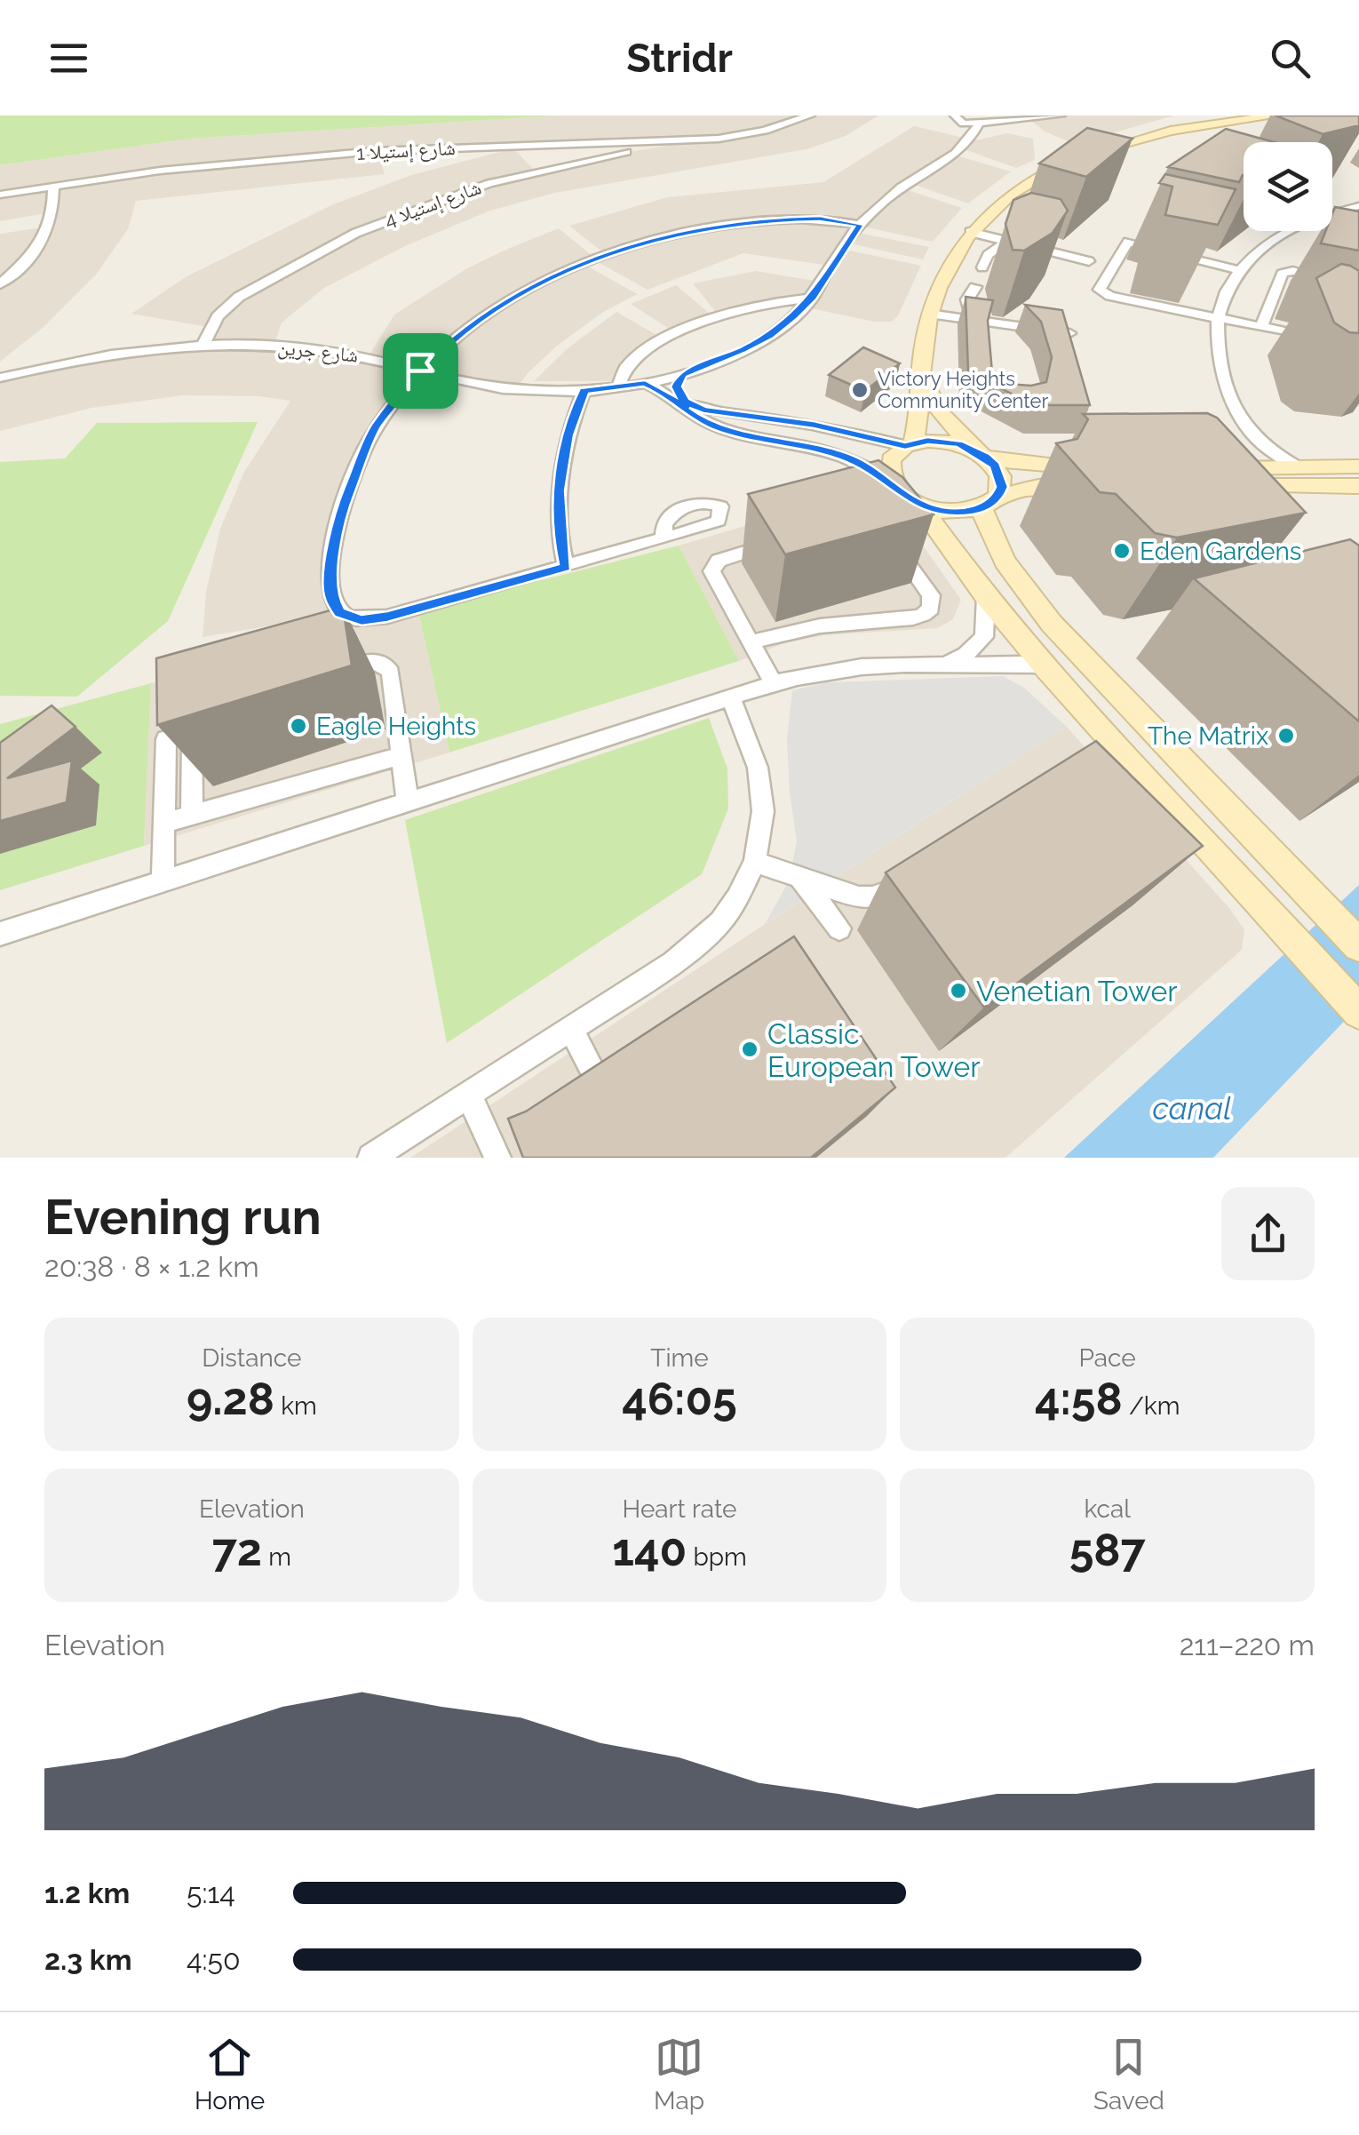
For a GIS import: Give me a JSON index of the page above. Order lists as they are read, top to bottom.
{
  "streets": {
    "street": ["شارع إستيلا 1", "شارع إستيلا 4", "شارع جرين"]
  },
  "crossings": [
    ["شارع إستيلا 1", "شارع إستيلا 4"],
    ["شارع إستيلا 4", "شارع جرين"]
  ],
  "water": ["canal"],
  "places": [
    "Victory Heights Community Center",
    "Eden Gardens",
    "Eagle Heights",
    "The Matrix",
    "Venetian Tower",
    "Classic European Tower"
  ],
  "page": {
    "header": "Stridr",
    "heading": ["Evening run", "20:38 · 8 × 1.2 km"],
    "stats": [
      ["Distance", "9.28 km"],
      ["Time", "46:05"],
      ["Pace", "4:58 /km"],
      ["Elevation", "72 m"],
      ["Heart rate", "140 bpm"],
      ["kcal", "587"]
    ],
    "chart": ["Elevation", "211–220 m"],
    "list": [
      {
        "name": "1.2 km",
        "note": "5:14"
      },
      {
        "name": "2.3 km",
        "note": "4:50"
      }
    ],
    "tabs": ["Home", "Map", "Saved"]
  }
}
